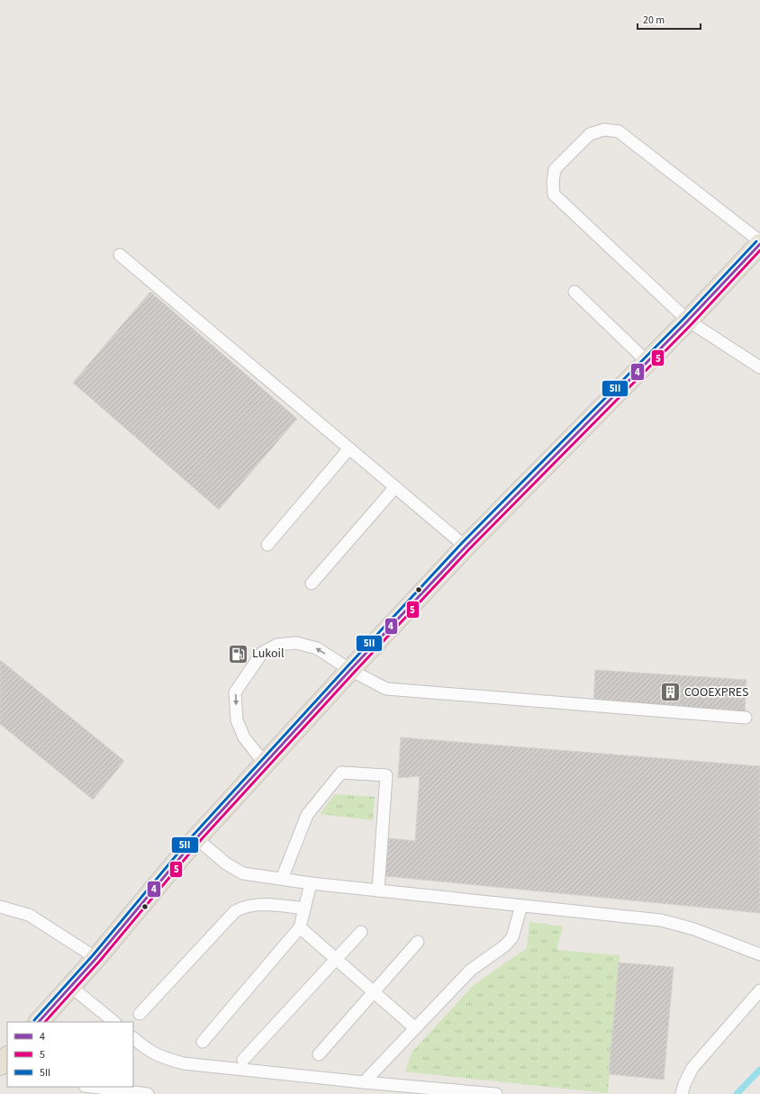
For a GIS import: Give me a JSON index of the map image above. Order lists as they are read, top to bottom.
{
  "places": {
    "fuel station": ["Lukoil"],
    "building": ["COOEXPRES"]
  },
  "lines": ["transit line 5II", "transit line 4", "transit line 5"],
  "legend": ["4", "5", "5II"],
  "scale_bar": "20 m"
}
